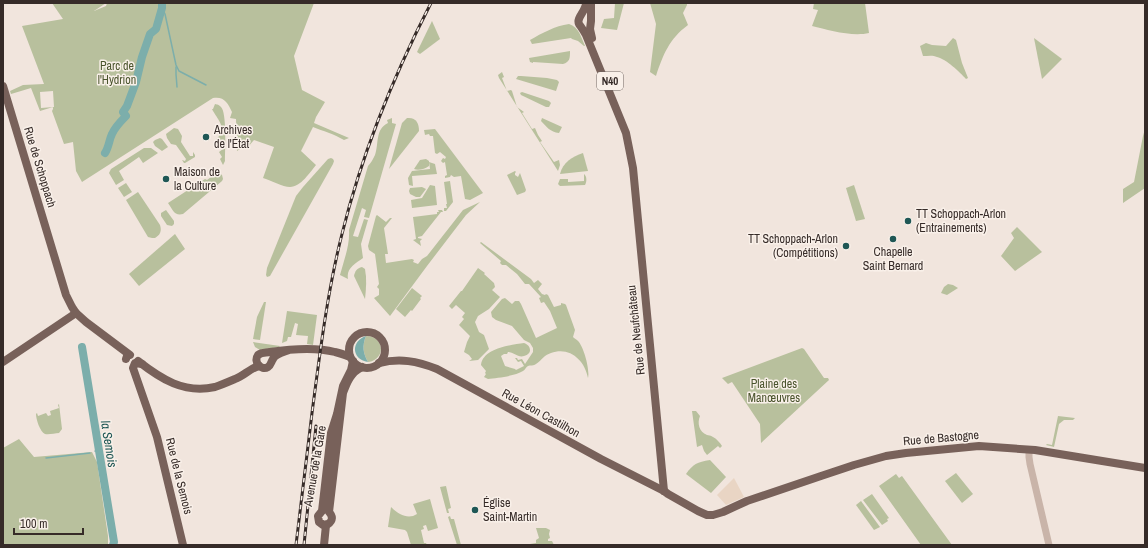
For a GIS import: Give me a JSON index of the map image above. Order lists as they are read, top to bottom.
{
  "streets": {
    "main road": [
      "N40",
      "Rue de Schoppach",
      "Rue de Neufchâteau",
      "Rue Léon Castilhon",
      "Rue de Bastogne",
      "Avenue de la Gare",
      "Rue de la Semois"
    ]
  },
  "crossings": [
    ["N40", "Rue de Neufchâteau"],
    ["Rue de Schoppach", "Rue de la Semois"],
    ["Rue de Neufchâteau", "Rue Léon Castilhon"],
    ["Rue Léon Castilhon", "Rue de Bastogne"],
    ["Rue Léon Castilhon", "Avenue de la Gare"]
  ],
  "water": ["la Semois"],
  "parks": ["Parc de l'Hydrion", "Plaine des Manœuvres"],
  "places": [
    "Archives de l'État",
    "Maison de la Culture",
    "TT Schoppach-Arlon (Entrainements)",
    "Chapelle Saint Bernard",
    "TT Schoppach-Arlon (Compétitions)",
    "Église Saint-Martin"
  ],
  "scale_bar": "100 m"
}
